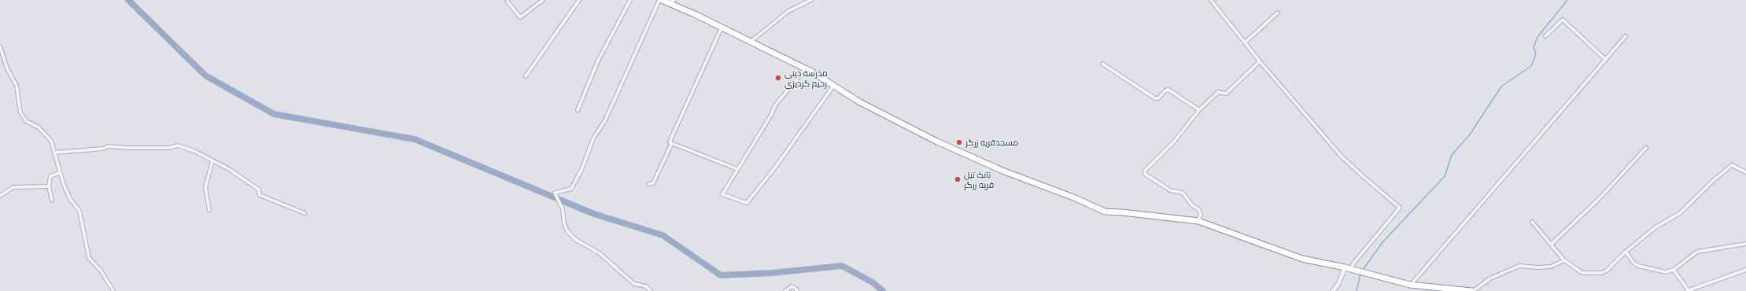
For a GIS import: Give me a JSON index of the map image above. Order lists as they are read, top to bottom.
{
  "places": ["مدرسه دینی رحیم گردیزی", "مسجدقریه زرگر", "تانک تیل قریه زرگر"]
}
